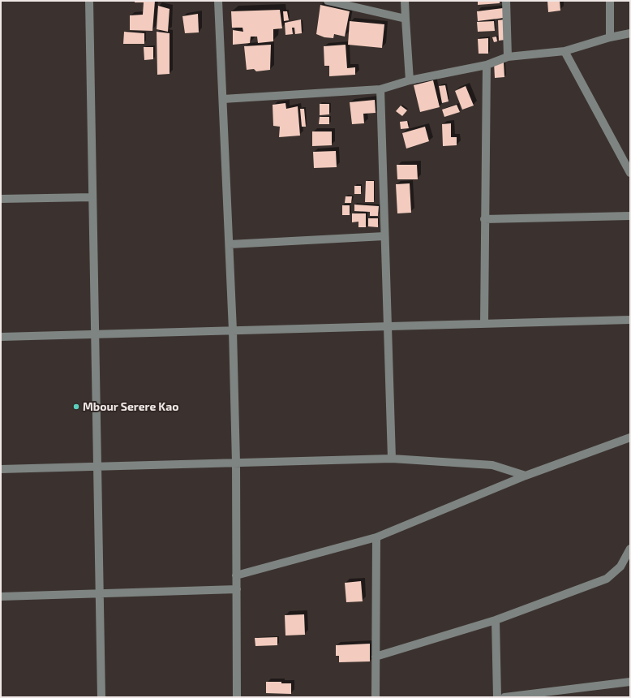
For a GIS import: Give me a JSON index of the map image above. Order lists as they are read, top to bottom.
{
  "places": ["Mbour Serere Kao"]
}
